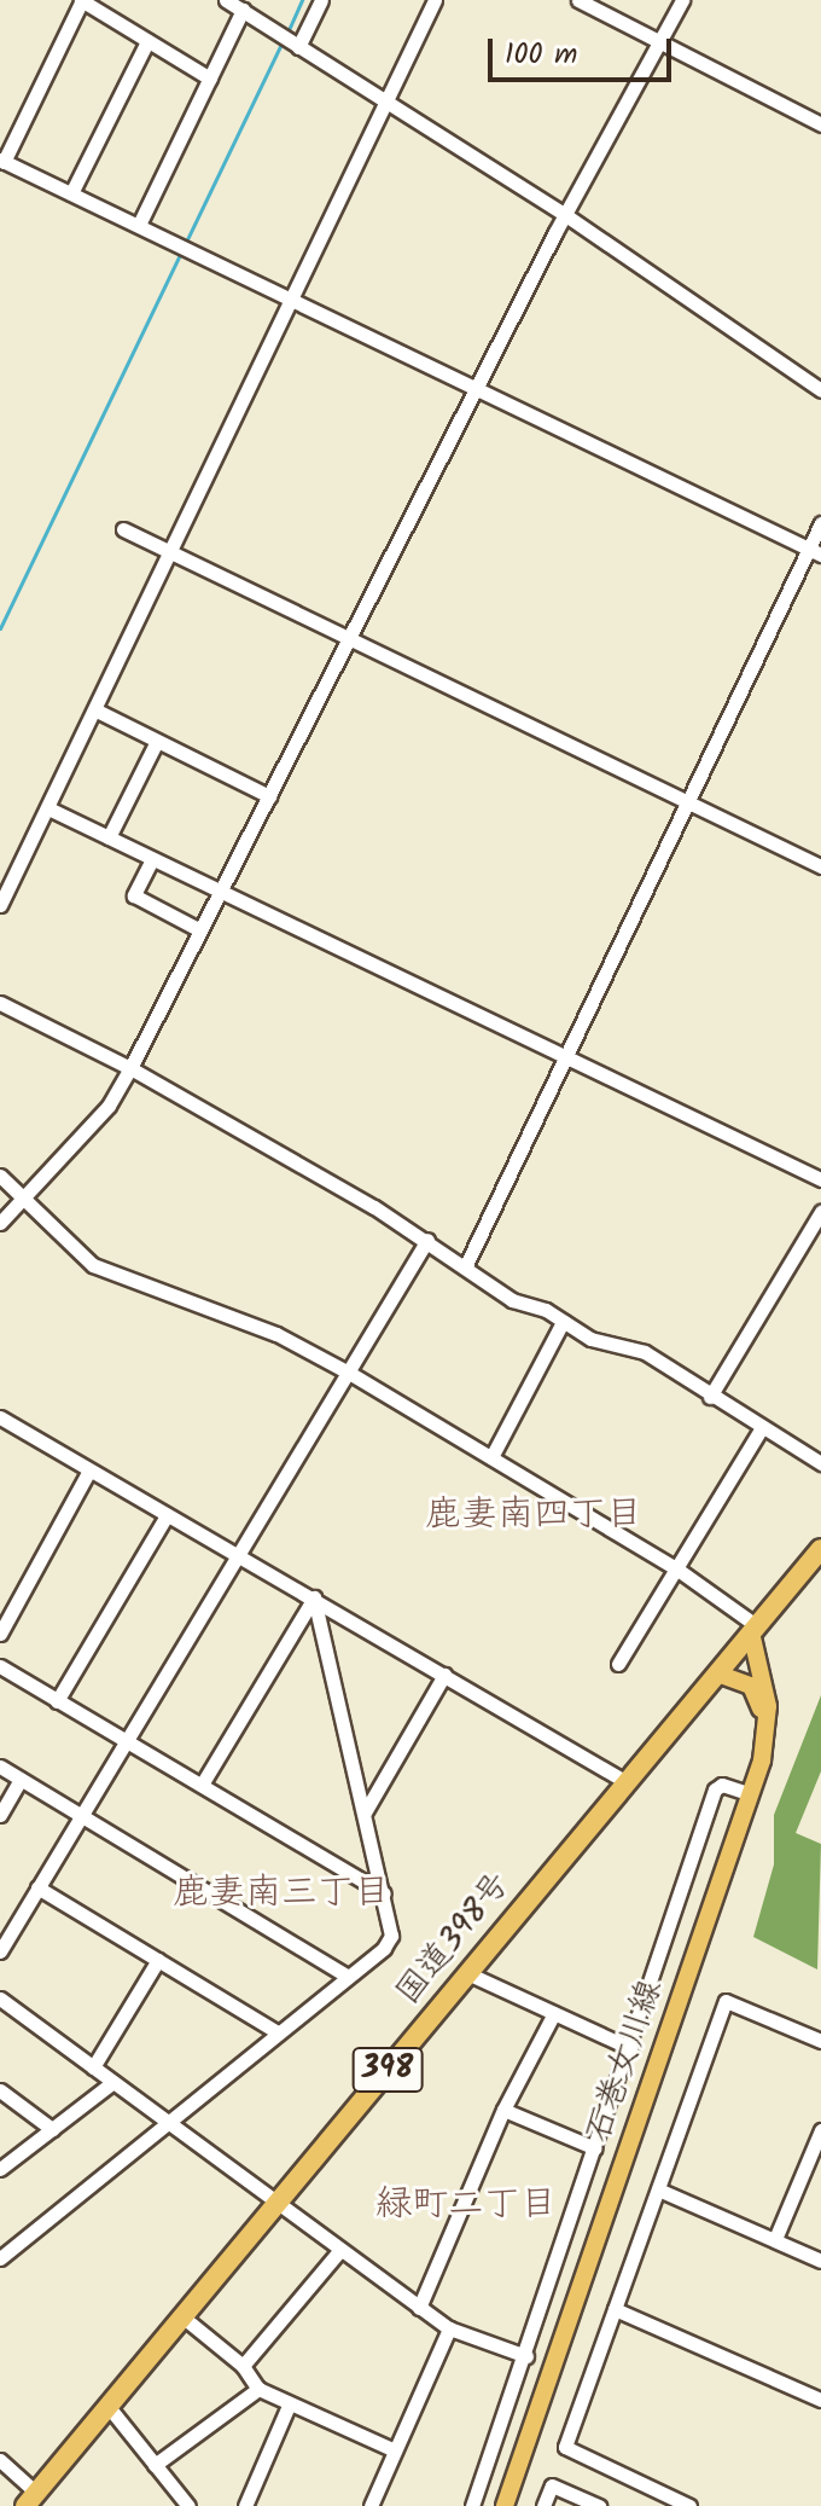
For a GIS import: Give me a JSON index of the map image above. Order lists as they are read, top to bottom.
{
  "streets": {
    "highway": ["国道398号", "398"],
    "main road": ["石巻女川線"]
  },
  "crossings": [
    ["国道398号", "石巻女川線"]
  ],
  "districts": ["鹿妻南四丁目", "鹿妻南三丁目", "緑町二丁目"],
  "scale_bar": "100 m"
}
